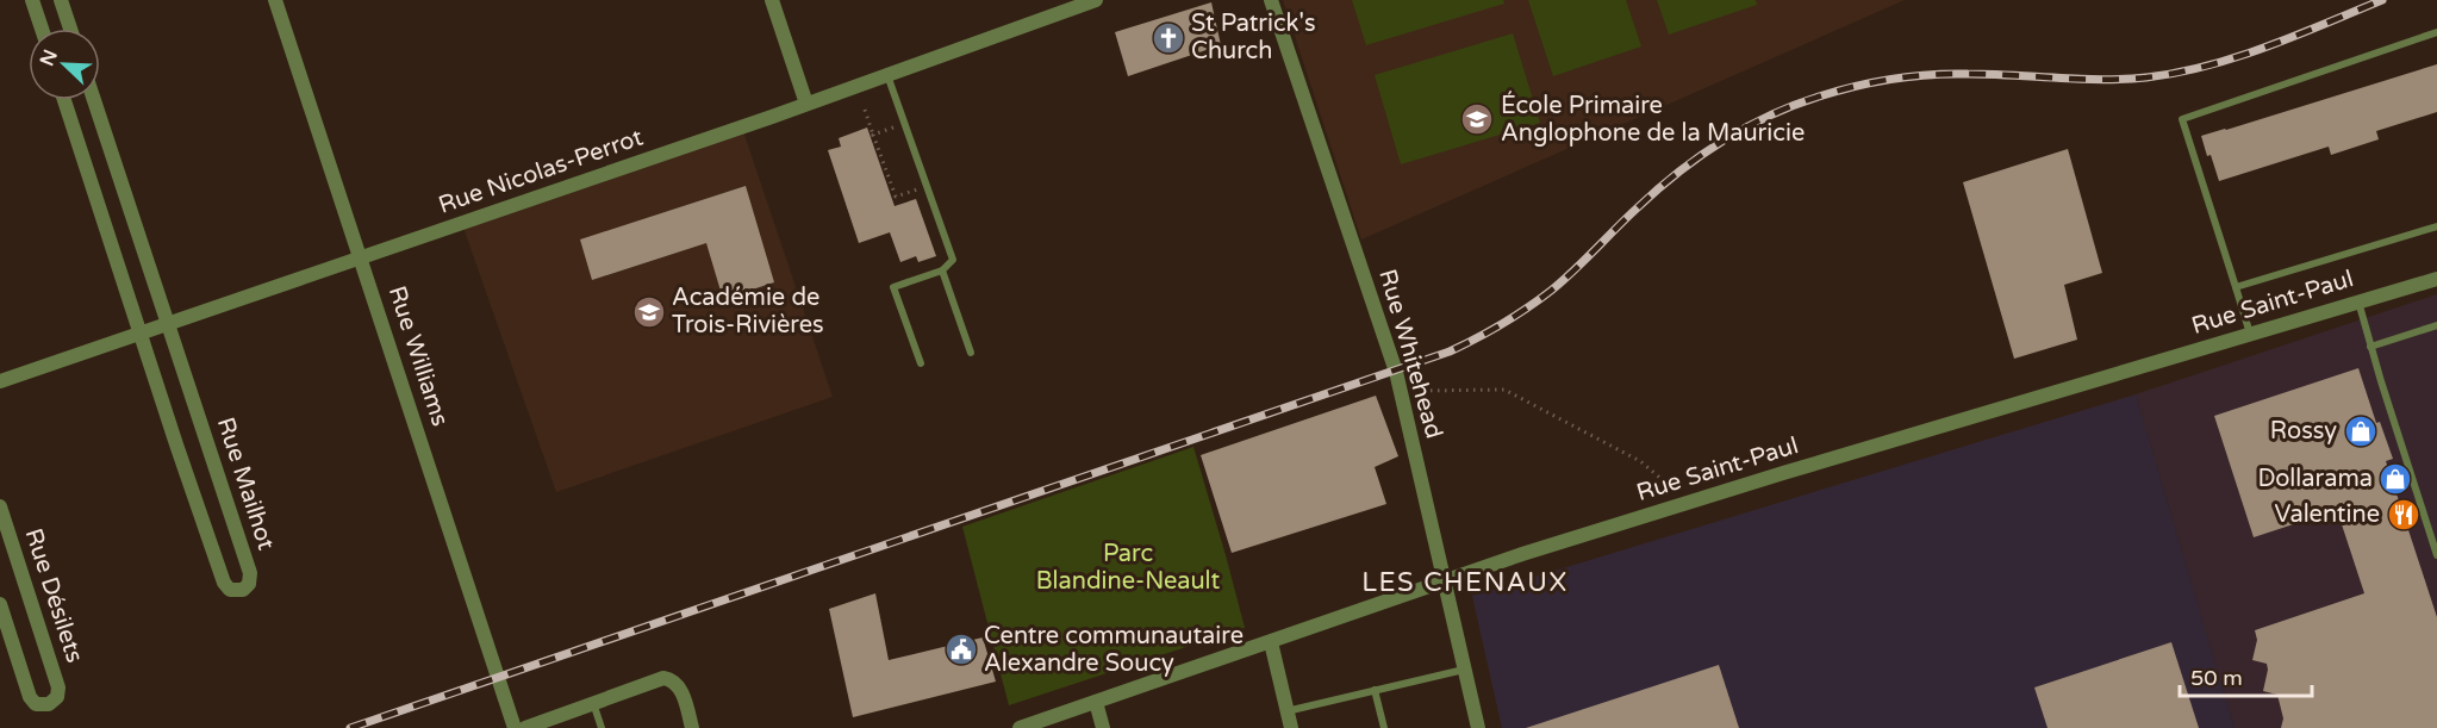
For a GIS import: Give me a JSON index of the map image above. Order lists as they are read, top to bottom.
{
  "streets": {
    "street": [
      "Rue Nicolas-Perrot",
      "Rue Saint-Paul",
      "Rue Whitehead",
      "Rue Williams",
      "Rue Mailhot",
      "Rue Désilets"
    ]
  },
  "crossings": [
    ["Rue Nicolas-Perrot", "Rue Williams"],
    ["Rue Nicolas-Perrot", "Rue Mailhot"],
    ["Rue Saint-Paul", "Rue Whitehead"]
  ],
  "districts": ["LES CHENAUX"],
  "parks": ["Parc Blandine-Neault"],
  "places": {
    "church": ["St Patrick's Church"],
    "school or university": ["École Primaire Anglophone de la Mauricie", "Académie de Trois-Rivières"],
    "shop": ["Rossy", "Dollarama"],
    "restaurant": ["Valentine"],
    "public building": ["Centre communautaire Alexandre Soucy"]
  },
  "scale_bar": "50 m",
  "north": "top left"
}
